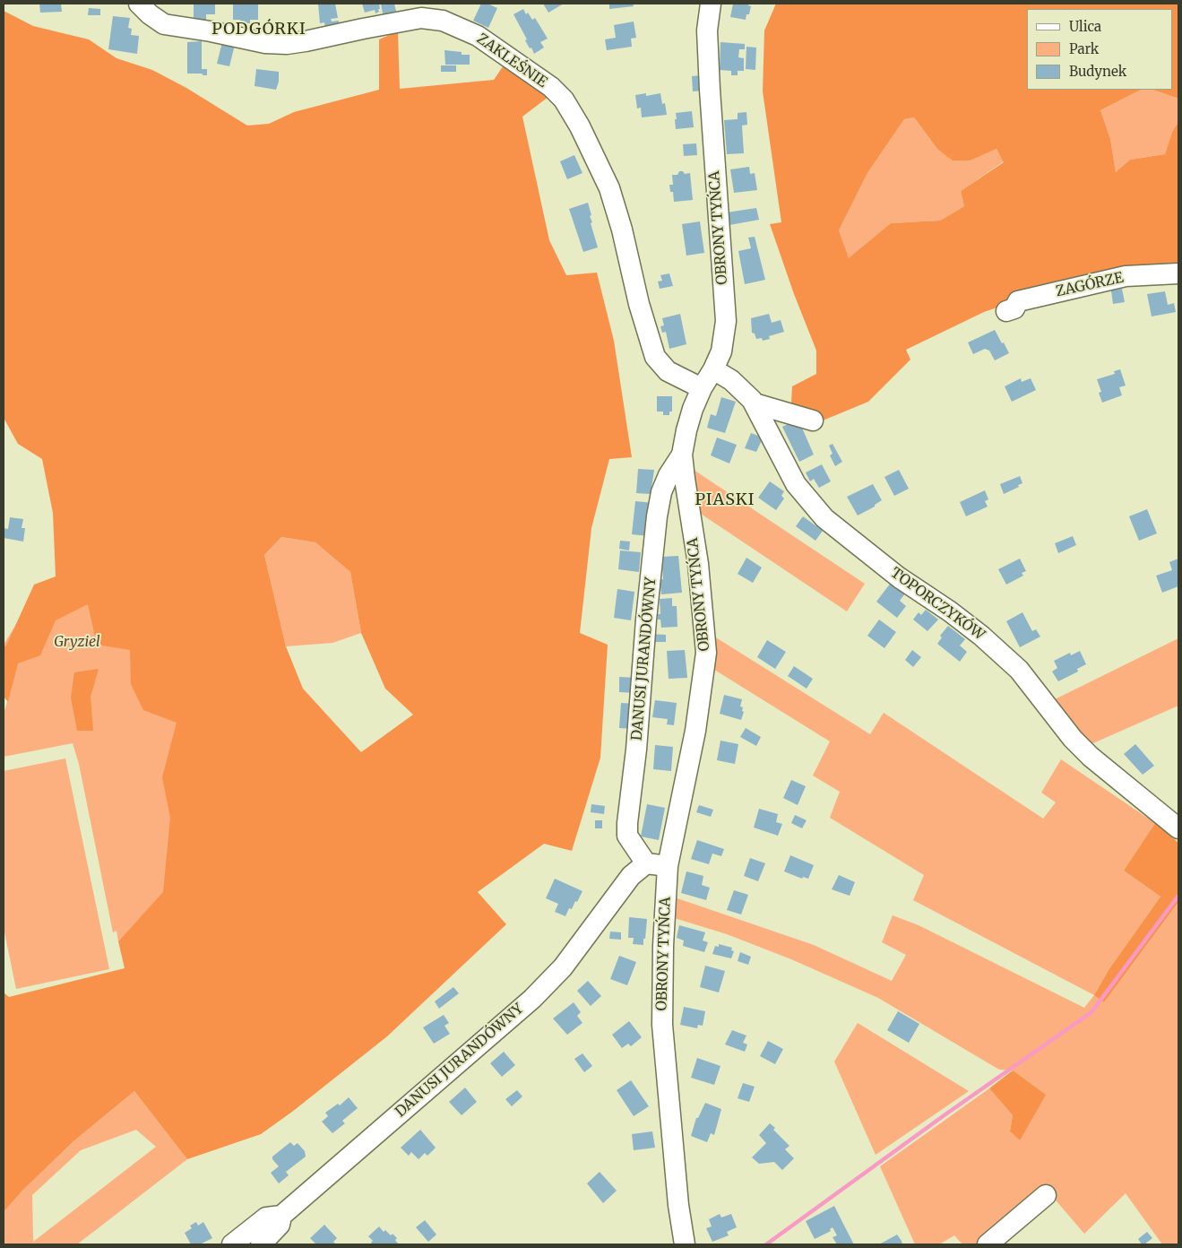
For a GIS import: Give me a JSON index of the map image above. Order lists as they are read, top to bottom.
{
  "streets": {
    "street": [
      "ZAKLEŚNIE",
      "OBRONY TYŃCA",
      "ZAGÓRZE",
      "TOPORCZYKÓW",
      "DANUSI JURANDÓWNY"
    ]
  },
  "crossings": [
    ["ZAKLEŚNIE", "OBRONY TYŃCA"],
    ["OBRONY TYŃCA", "TOPORCZYKÓW"],
    ["OBRONY TYŃCA", "DANUSI JURANDÓWNY"]
  ],
  "districts": ["PODGÓRKI", "PIASKI"],
  "parks": ["Gryziel"],
  "legend": ["Ulica", "Park", "Budynek"]
}
